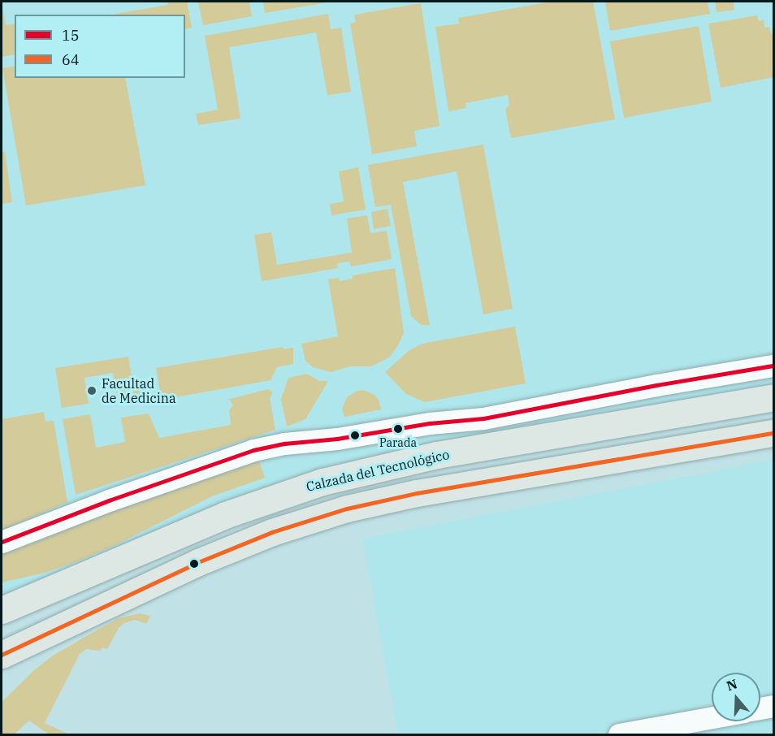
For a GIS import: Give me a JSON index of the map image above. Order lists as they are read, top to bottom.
{
  "streets": {
    "main road": ["Calzada del Tecnológico"]
  },
  "places": ["Facultad de Medicina", "Parada"],
  "lines": ["transit line 15", "transit line 64"],
  "legend": ["15", "64"],
  "north": "top"
}
